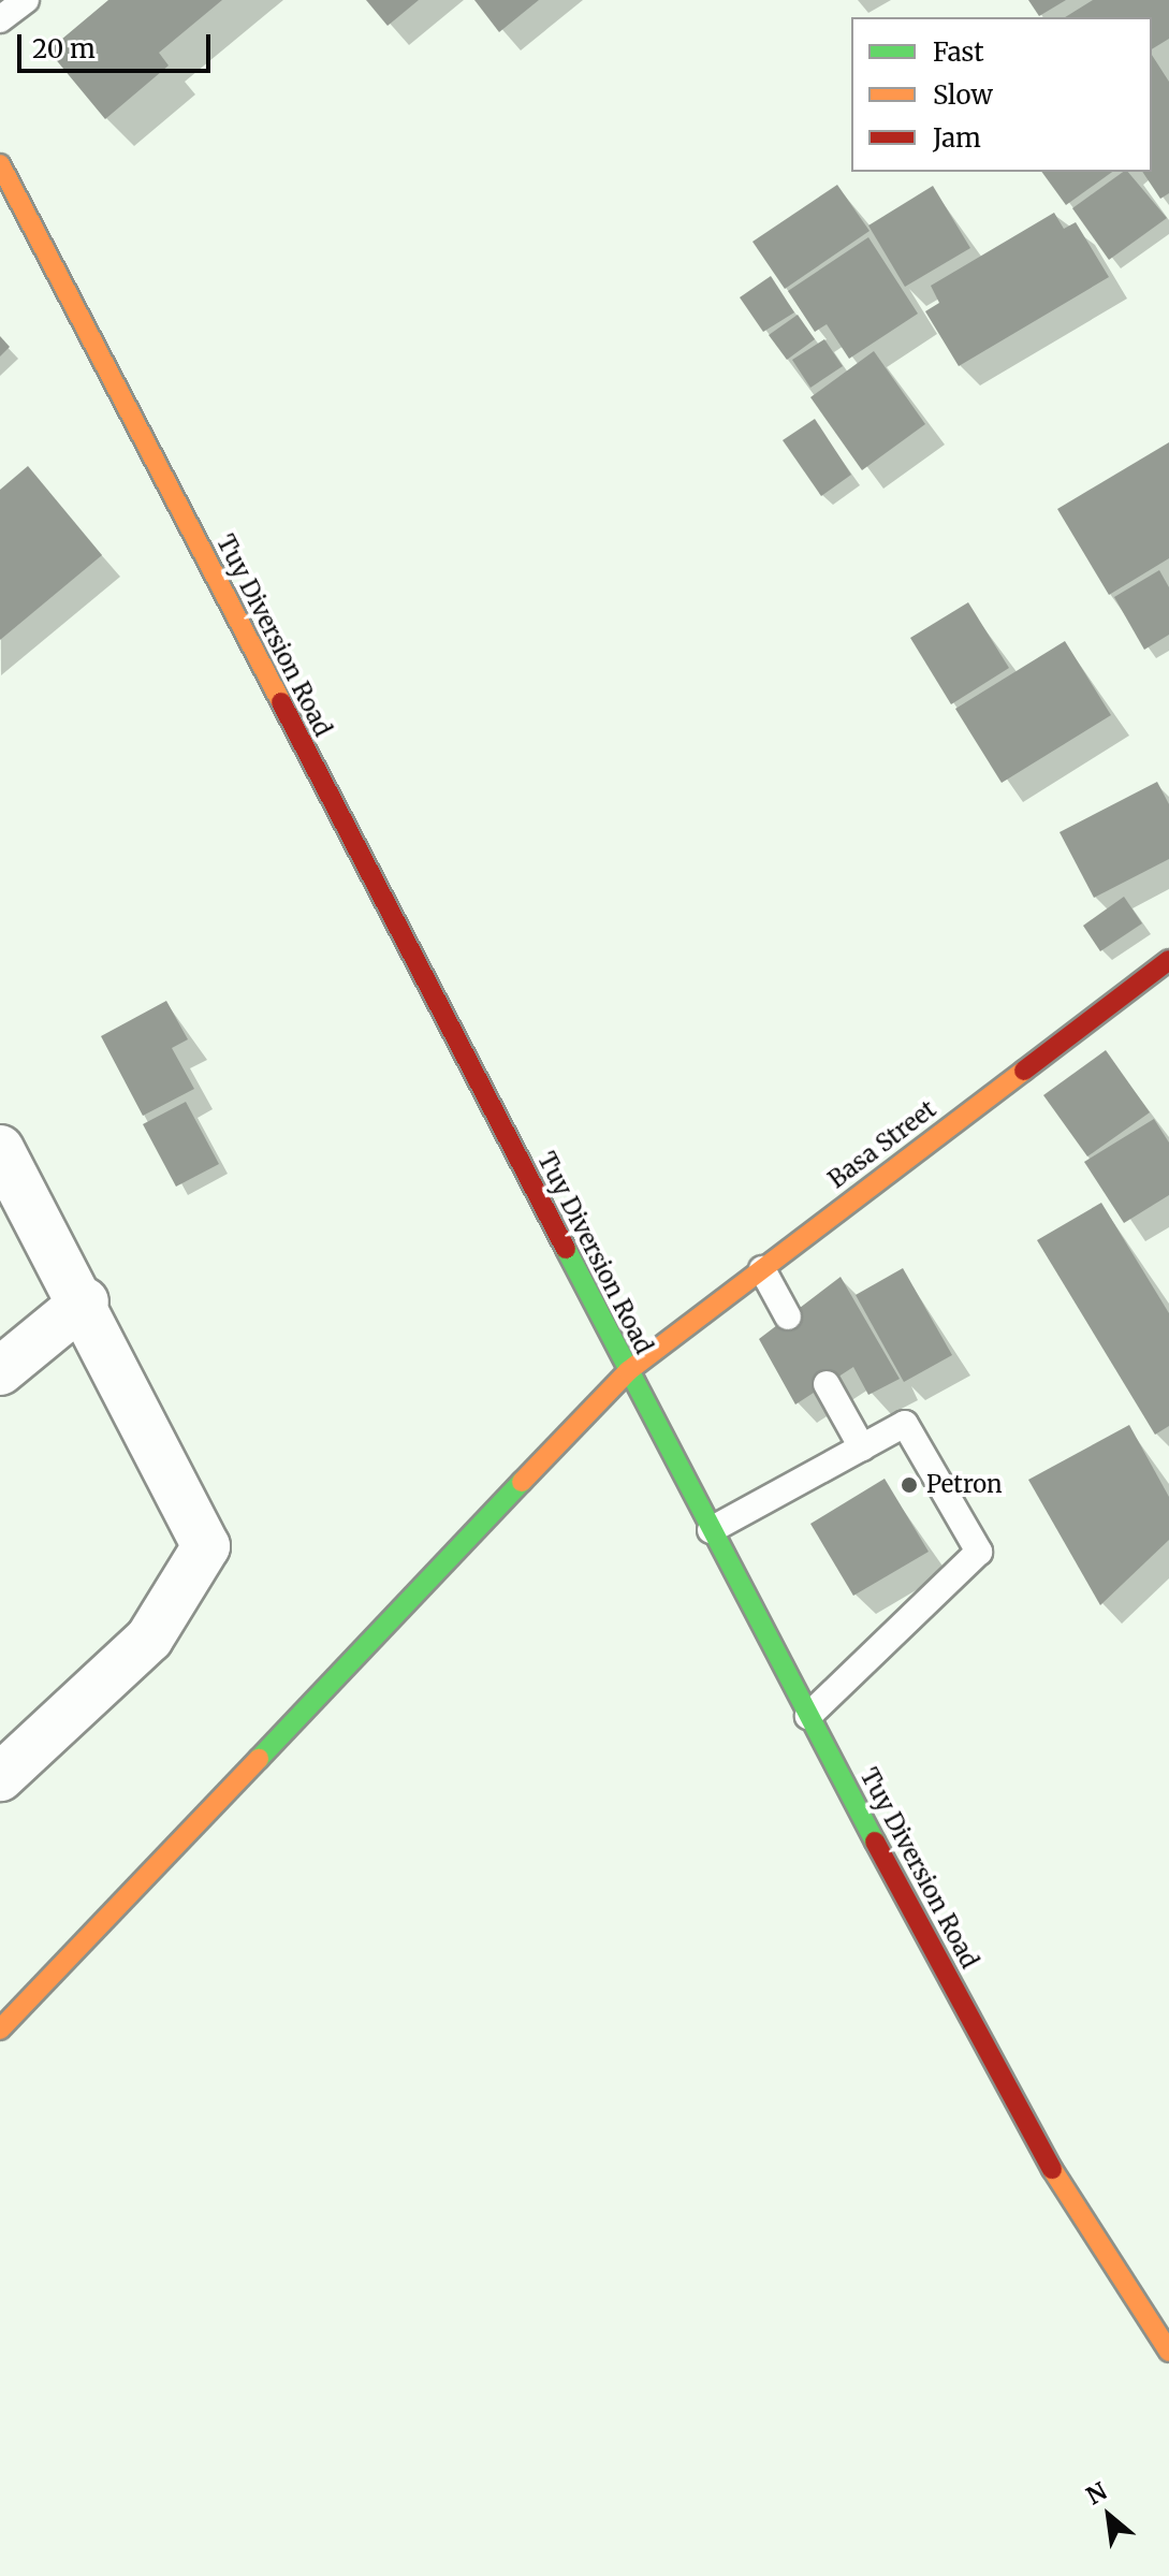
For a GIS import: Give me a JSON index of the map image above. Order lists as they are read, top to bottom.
{
  "streets": {
    "main road": ["Tuy Diversion Road", "Basa Street"]
  },
  "crossings": [
    ["Tuy Diversion Road", "Basa Street"]
  ],
  "places": ["Petron"],
  "legend": ["Fast", "Slow", "Jam"],
  "scale_bar": "20 m",
  "north": "top left"
}
